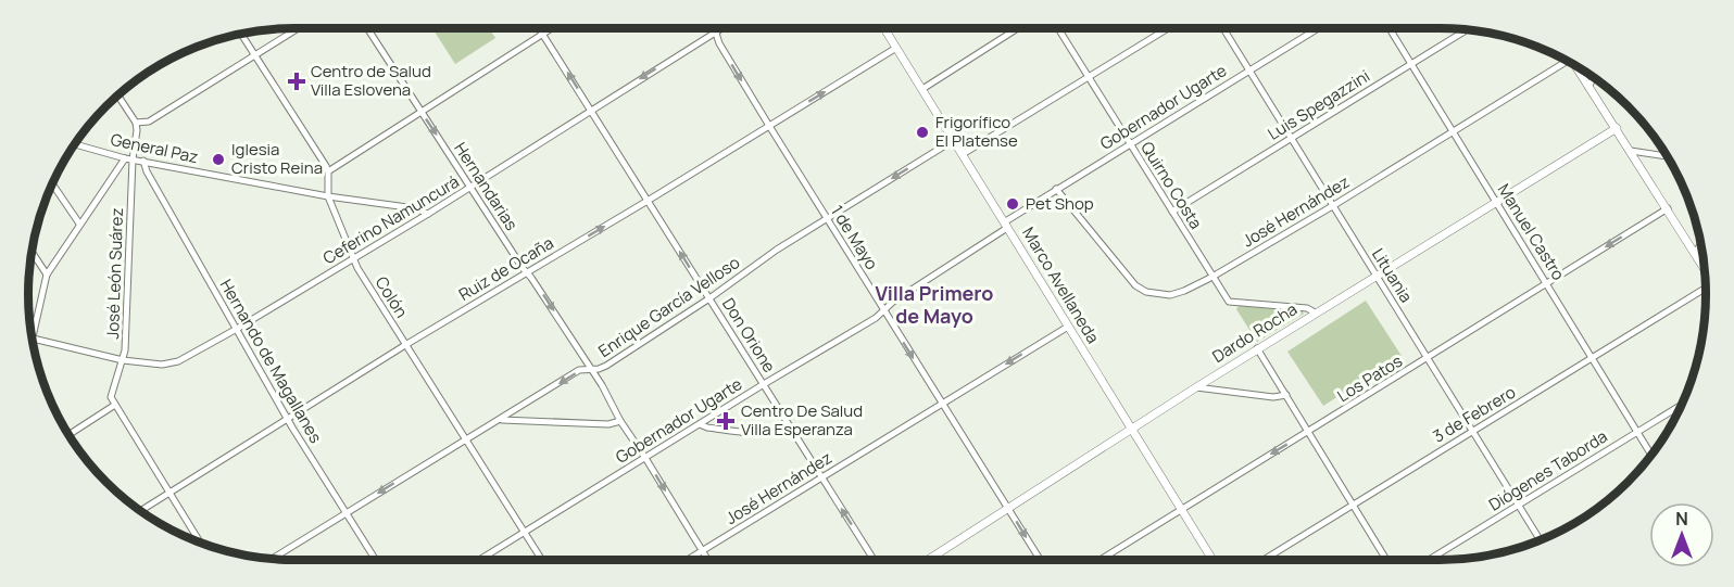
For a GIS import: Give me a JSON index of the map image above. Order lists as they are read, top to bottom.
{
  "streets": {
    "street": [
      "Luis Spegazzini",
      "Gobernador Ugarte",
      "General Paz",
      "Quirno Costa",
      "Hernandarias",
      "José Hernández",
      "Ceferino Namuncurá",
      "Manuel Castro",
      "1 de Mayo",
      "Ruiz de Ocaña",
      "José León Suárez",
      "Lituania",
      "Marco Avellaneda",
      "Colón",
      "Enrique García Velloso",
      "Dardo Rocha",
      "Don Orione",
      "Hernando de Magallanes",
      "Los Patos",
      "3 de Febrero",
      "Diógenes Taborda"
    ]
  },
  "crossings": [
    ["Luis Spegazzini", "Quirno Costa"],
    ["Luis Spegazzini", "Manuel Castro"],
    ["Luis Spegazzini", "Lituania"],
    ["Gobernador Ugarte", "Quirno Costa"],
    ["Gobernador Ugarte", "Hernandarias"],
    ["Gobernador Ugarte", "José Hernández"],
    ["Gobernador Ugarte", "1 de Mayo"],
    ["Gobernador Ugarte", "Lituania"],
    ["Gobernador Ugarte", "Marco Avellaneda"],
    ["Gobernador Ugarte", "Colón"],
    ["Gobernador Ugarte", "Don Orione"],
    ["General Paz", "Ceferino Namuncurá"],
    ["General Paz", "José León Suárez"],
    ["General Paz", "Colón"],
    ["General Paz", "Hernando de Magallanes"],
    ["Quirno Costa", "José Hernández"],
    ["Quirno Costa", "Dardo Rocha"],
    ["Hernandarias", "José Hernández"],
    ["Hernandarias", "Ceferino Namuncurá"],
    ["Hernandarias", "Ruiz de Ocaña"],
    ["Hernandarias", "Enrique García Velloso"],
    ["José Hernández", "Manuel Castro"],
    ["José Hernández", "1 de Mayo"],
    ["José Hernández", "Lituania"],
    ["José Hernández", "Marco Avellaneda"],
    ["José Hernández", "Don Orione"],
    ["Ceferino Namuncurá", "1 de Mayo"],
    ["Ceferino Namuncurá", "José León Suárez"],
    ["Ceferino Namuncurá", "Colón"],
    ["Ceferino Namuncurá", "Don Orione"],
    ["Ceferino Namuncurá", "Hernando de Magallanes"],
    ["Manuel Castro", "Dardo Rocha"],
    ["Manuel Castro", "Los Patos"],
    ["Manuel Castro", "3 de Febrero"],
    ["Manuel Castro", "Diógenes Taborda"],
    ["1 de Mayo", "Ruiz de Ocaña"],
    ["1 de Mayo", "Enrique García Velloso"],
    ["1 de Mayo", "Dardo Rocha"],
    ["Ruiz de Ocaña", "Marco Avellaneda"],
    ["Ruiz de Ocaña", "Colón"],
    ["Ruiz de Ocaña", "Don Orione"],
    ["Ruiz de Ocaña", "Hernando de Magallanes"],
    ["Lituania", "Dardo Rocha"],
    ["Lituania", "Los Patos"],
    ["Lituania", "3 de Febrero"],
    ["Lituania", "Diógenes Taborda"],
    ["Marco Avellaneda", "Enrique García Velloso"],
    ["Marco Avellaneda", "Dardo Rocha"],
    ["Marco Avellaneda", "Los Patos"],
    ["Colón", "Enrique García Velloso"],
    ["Enrique García Velloso", "Don Orione"],
    ["Enrique García Velloso", "Hernando de Magallanes"]
  ],
  "one_way": [
    "Hernandarias",
    "1 de Mayo",
    "Enrique García Velloso",
    "Don Orione",
    "Los Patos"
  ],
  "districts": ["Villa Primero de Mayo"],
  "places": {
    "health": ["Centro de Salud Villa Eslovena", "Centro De Salud Villa Esperanza"],
    "other": ["Frigorífico El Platense", "Iglesia Cristo Reina", "Pet Shop"]
  },
  "north": "top"
}
